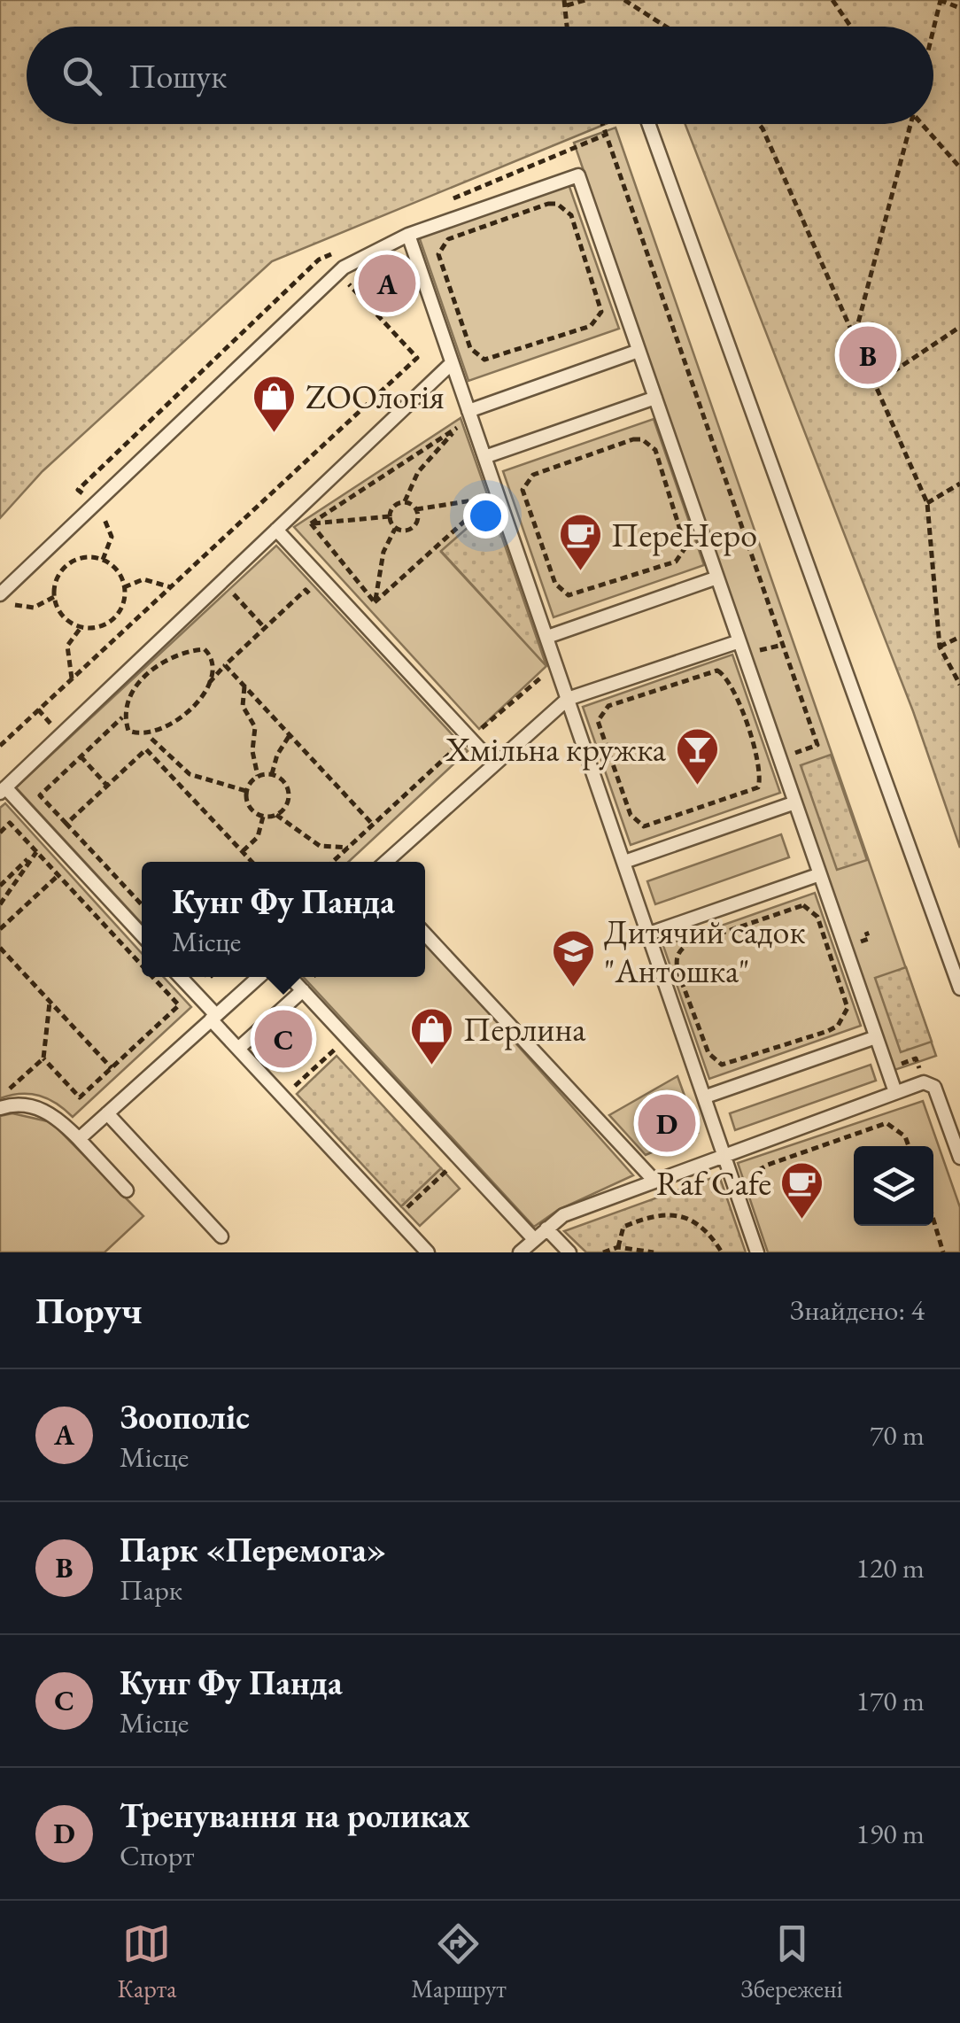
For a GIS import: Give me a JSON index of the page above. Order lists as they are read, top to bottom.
{
  "places": {
    "shop": ["ZООлогія", "Перлина"],
    "cafe": ["ПереНеро", "Raf Cafe"],
    "bar": ["Хмільна кружка"],
    "school or university": ["Дитячий садок \"Антошка\""]
  },
  "page": {
    "search": "Пошук",
    "pins": [
      "A",
      "B",
      "C",
      "D"
    ],
    "popup": ["Кунг Фу Панда", "Місце"],
    "heading": ["Поруч", "Знайдено: 4"],
    "list": [
      {
        "mark": "A",
        "name": "Зоополіс",
        "note": "Місце",
        "value": "70 m"
      },
      {
        "mark": "B",
        "name": "Парк «Перемога»",
        "note": "Парк",
        "value": "120 m"
      },
      {
        "mark": "C",
        "name": "Кунг Фу Панда",
        "note": "Місце",
        "value": "170 m"
      },
      {
        "mark": "D",
        "name": "Тренування на роликах",
        "note": "Спорт",
        "value": "190 m"
      }
    ],
    "nav": ["Карта", "Маршрут", "Збережені"]
  }
}
